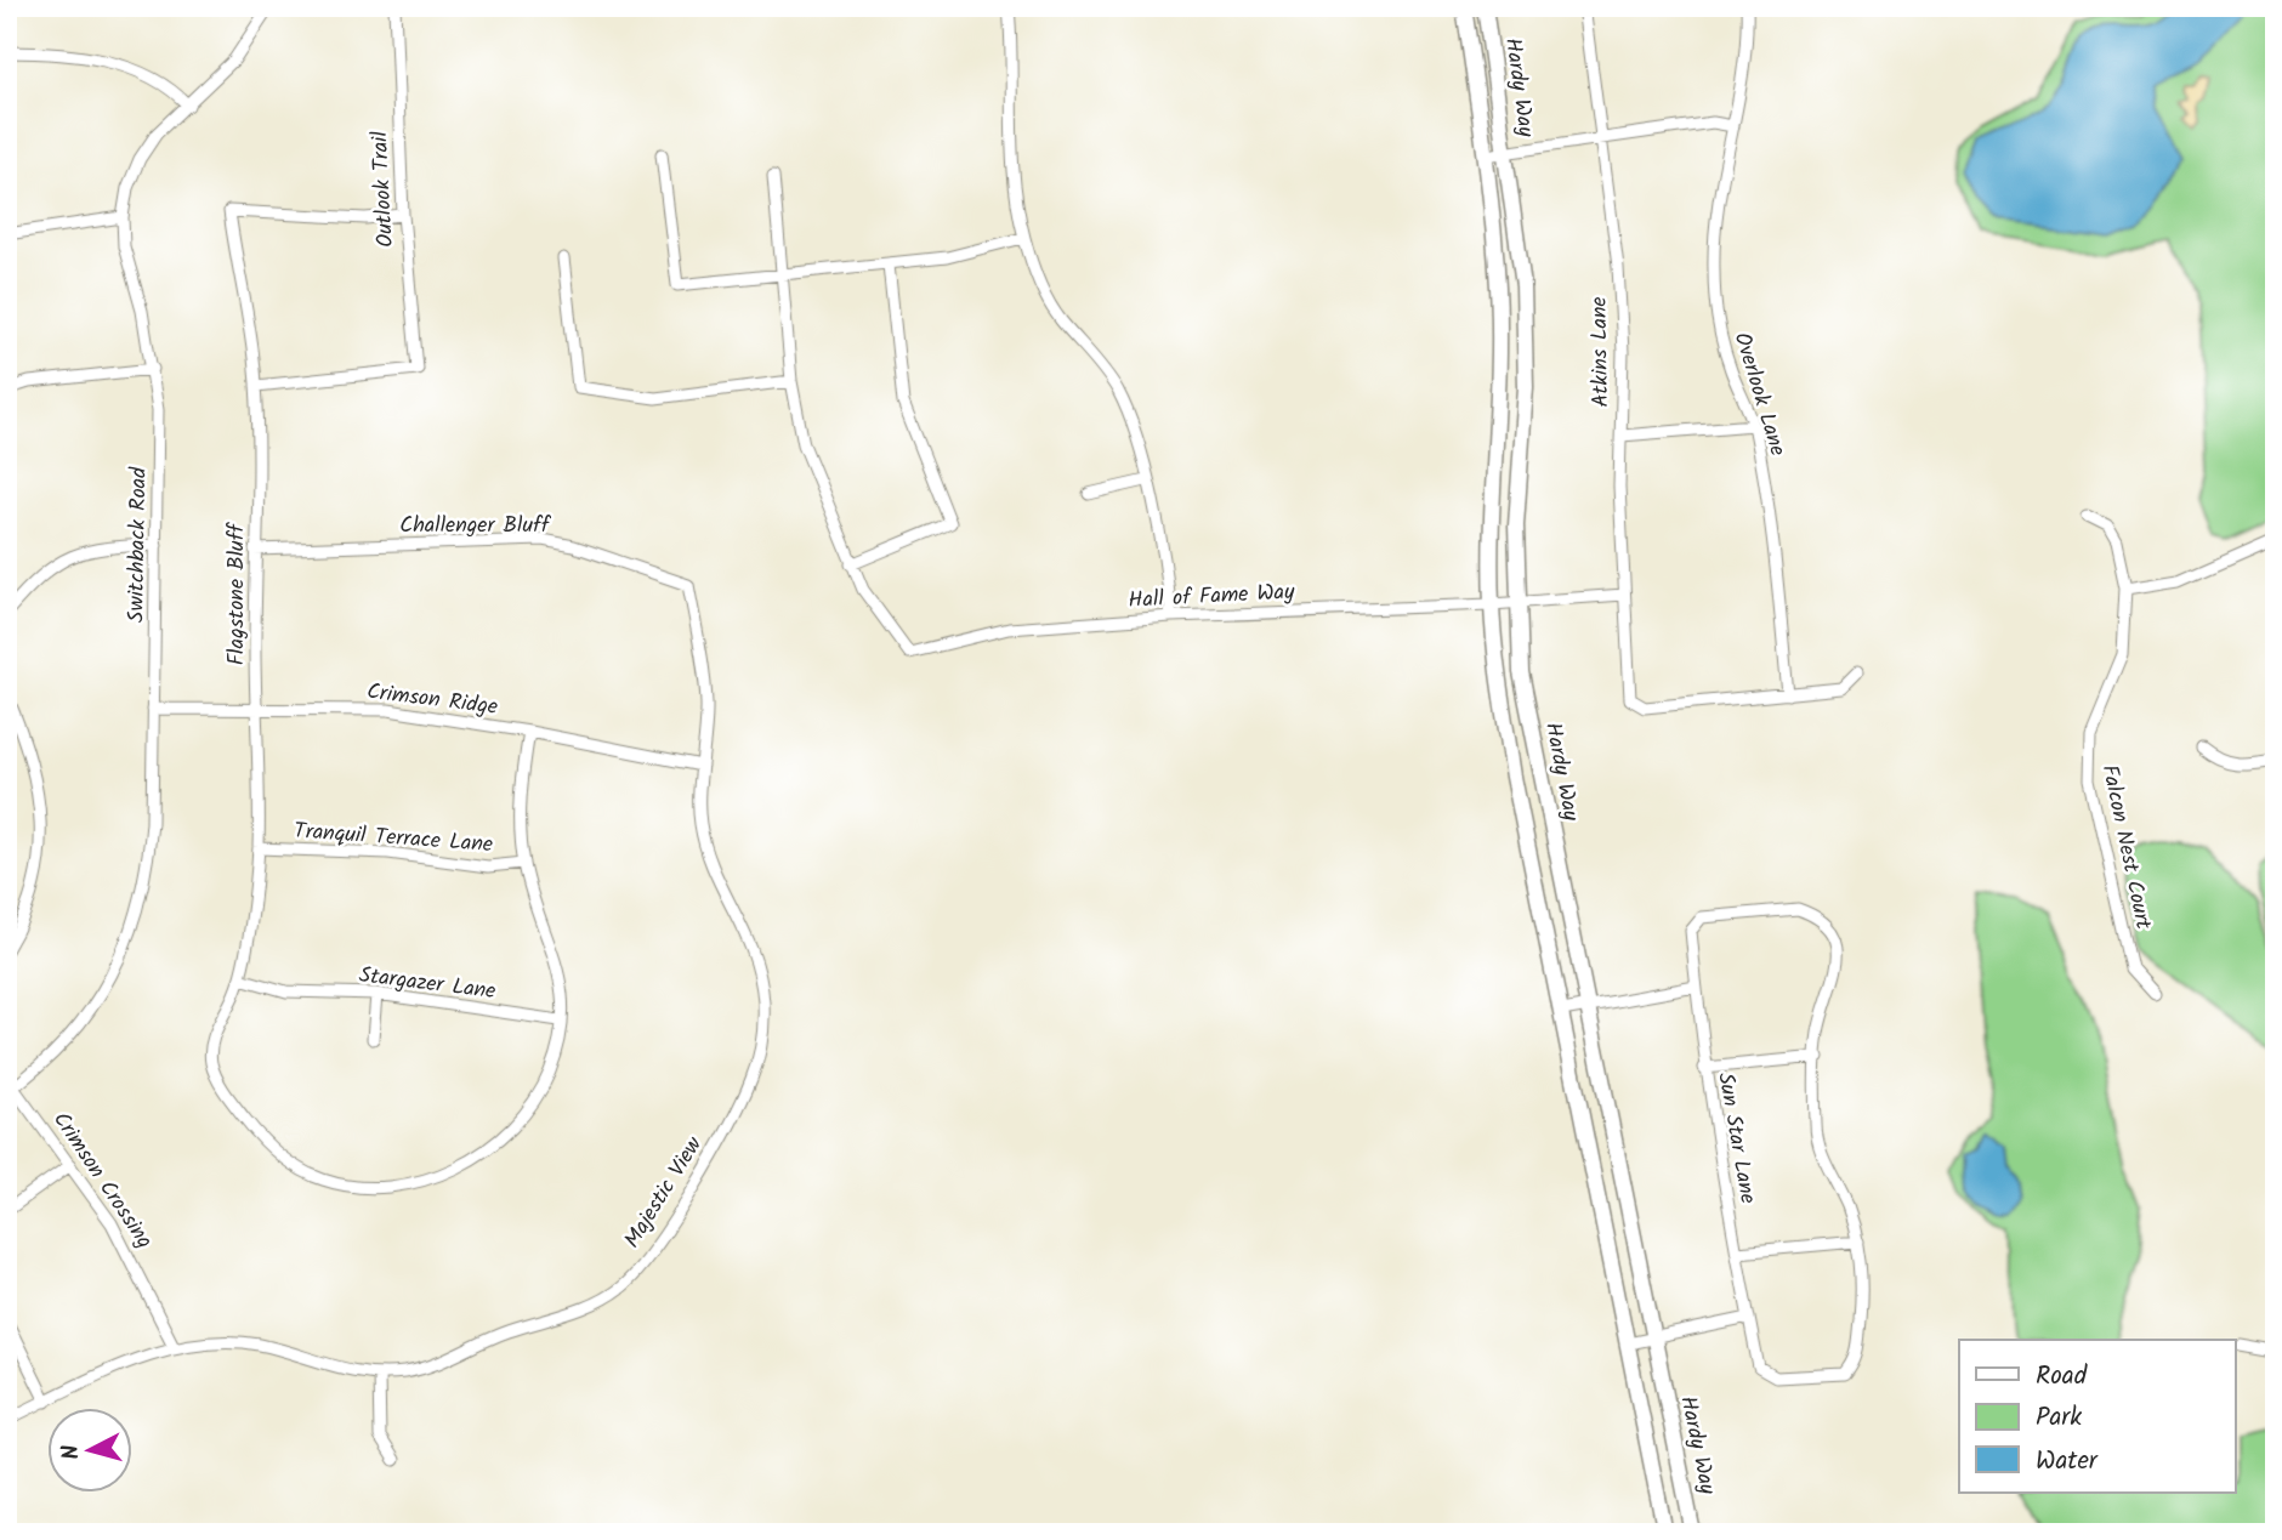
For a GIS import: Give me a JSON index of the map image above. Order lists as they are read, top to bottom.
{
  "streets": {
    "main road": ["Hardy Way"],
    "street": [
      "Outlook Trail",
      "Atkins Lane",
      "Overlook Lane",
      "Challenger Bluff",
      "Switchback Road",
      "Flagstone Bluff",
      "Hall of Fame Way",
      "Crimson Ridge",
      "Tranquil Terrace Lane",
      "Falcon Nest Court",
      "Stargazer Lane",
      "Sun Star Lane",
      "Crimson Crossing",
      "Majestic View"
    ]
  },
  "crossings": [
    ["Hardy Way", "Hall of Fame Way"],
    ["Outlook Trail", "Flagstone Bluff"],
    ["Atkins Lane", "Overlook Lane"],
    ["Atkins Lane", "Hall of Fame Way"],
    ["Challenger Bluff", "Flagstone Bluff"],
    ["Challenger Bluff", "Majestic View"],
    ["Switchback Road", "Crimson Ridge"],
    ["Switchback Road", "Crimson Crossing"],
    ["Flagstone Bluff", "Crimson Ridge"],
    ["Flagstone Bluff", "Tranquil Terrace Lane"],
    ["Flagstone Bluff", "Stargazer Lane"],
    ["Crimson Ridge", "Majestic View"],
    ["Crimson Crossing", "Majestic View"]
  ],
  "legend": ["Road", "Park", "Water"],
  "north": "left"
}
